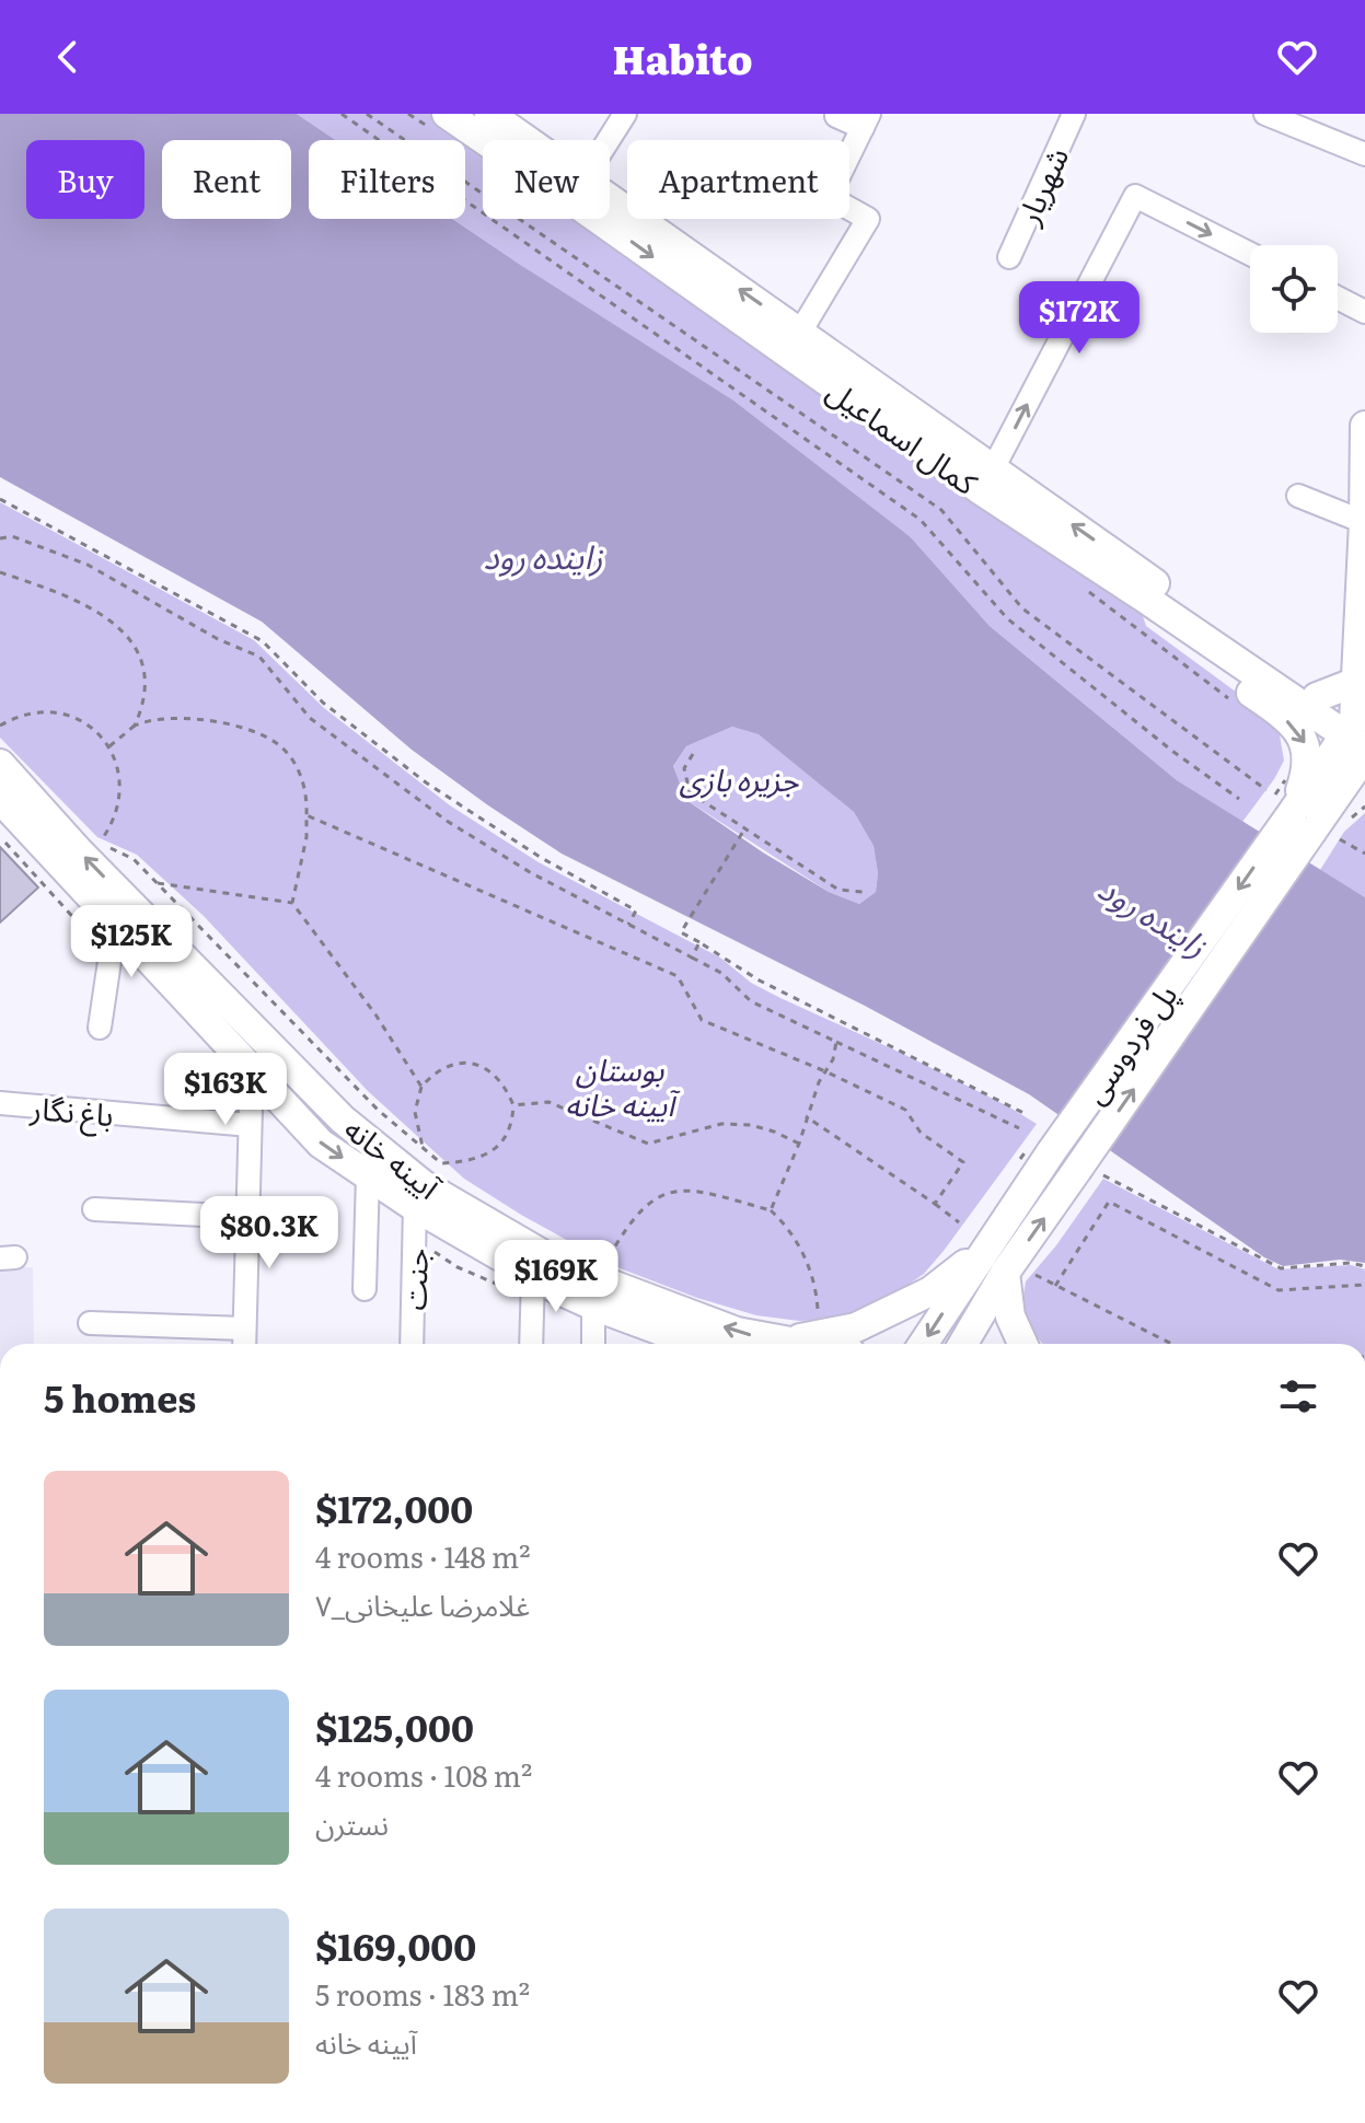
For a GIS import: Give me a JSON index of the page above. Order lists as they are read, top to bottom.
{
  "streets": {
    "main road": ["کمال اسماعیل", "پل فردوسی", "آیینه خانه"],
    "street": ["شهریار", "باغ نگار", "جنت"]
  },
  "crossings": [
    ["کمال اسماعیل", "پل فردوسی"],
    ["آیینه خانه", "جنت"]
  ],
  "water": ["زاینده رود"],
  "parks": ["جزیره بازی", "بوستان آیینه خانه"],
  "page": {
    "header": "Habito",
    "chip": [
      "Buy",
      "Rent",
      "Filters",
      "New",
      "Apartment"
    ],
    "price": [
      "$172K",
      "$125K",
      "$163K",
      "$80.3K",
      "$169K"
    ],
    "heading": "5 homes",
    "list": [
      {
        "name": "$172,000",
        "note": "4 rooms · 148 m² · ۷_غلامرضا علیخانی"
      },
      {
        "name": "$125,000",
        "note": "4 rooms · 108 m² · نسترن"
      },
      {
        "name": "$169,000",
        "note": "5 rooms · 183 m² · آیینه خانه"
      }
    ]
  }
}
